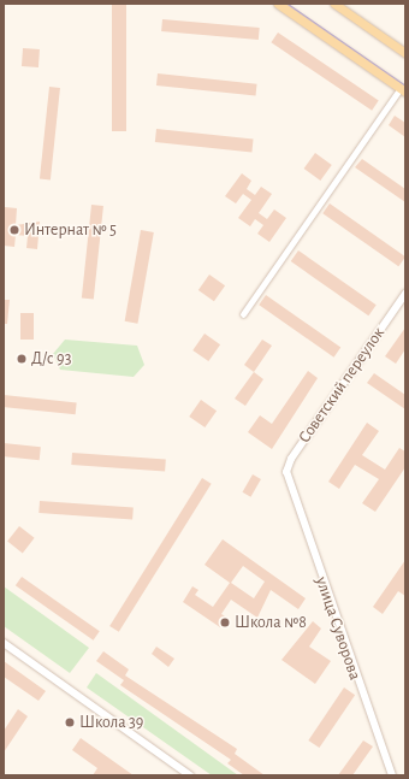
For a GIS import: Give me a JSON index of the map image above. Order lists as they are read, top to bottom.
{
  "streets": {
    "street": ["Советский переулок", "улица Суворова"]
  },
  "crossings": [
    ["Советский переулок", "улица Суворова"]
  ],
  "places": [
    "Интернат № 5",
    "Д/с 93",
    "Школа №8",
    "Школа 39"
  ]
}
